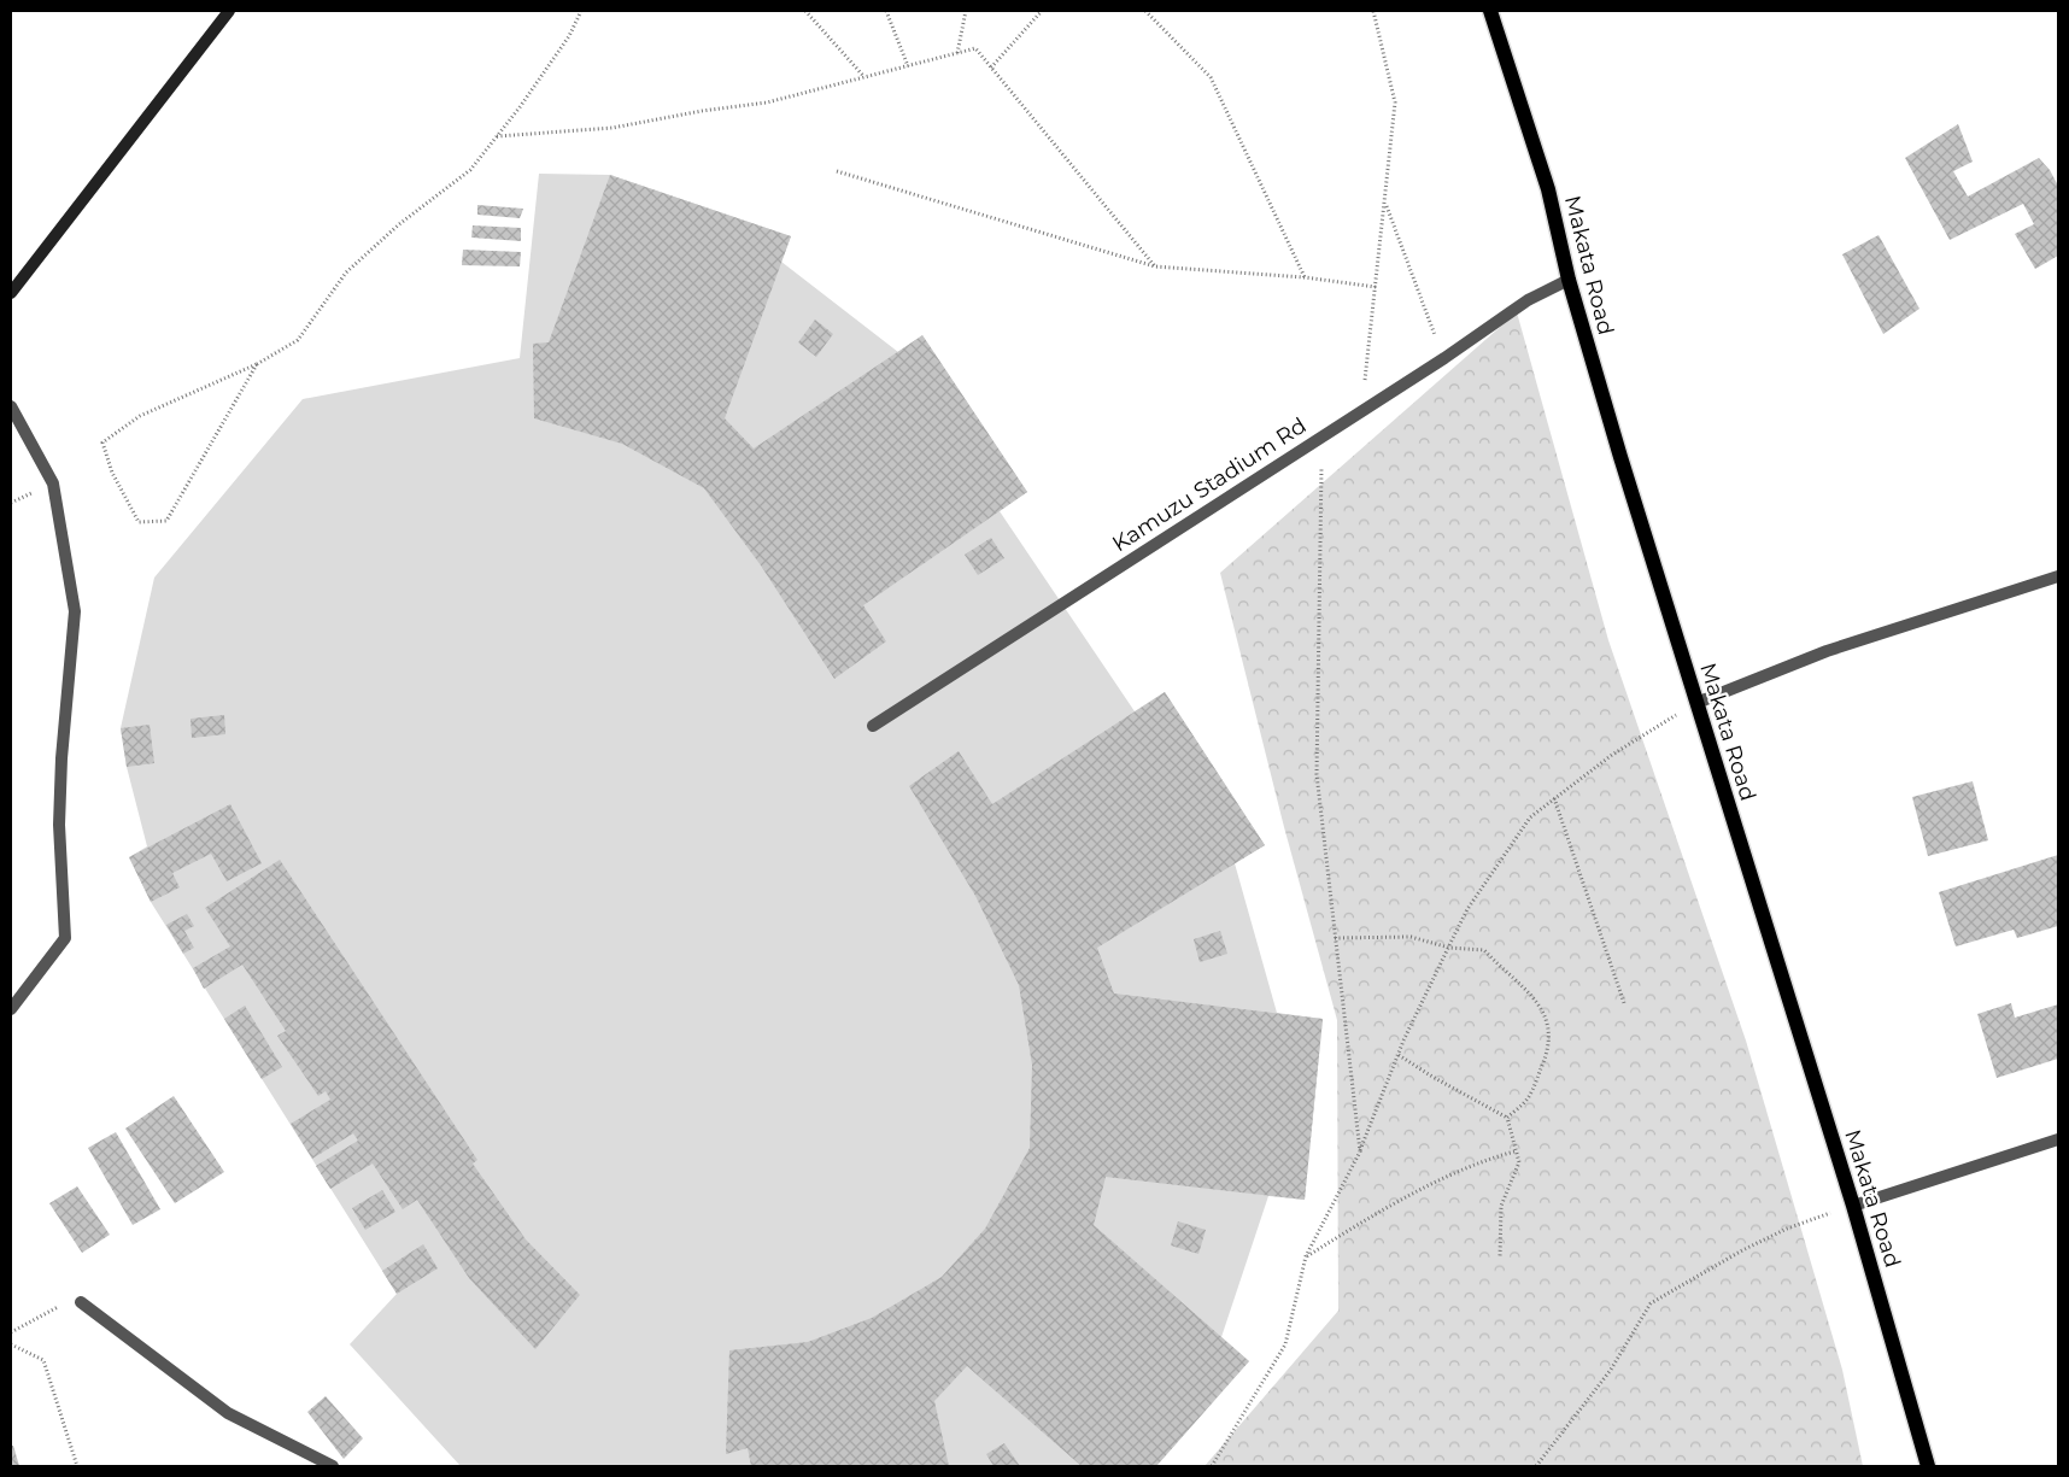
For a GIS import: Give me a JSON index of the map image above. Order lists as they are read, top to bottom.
{
  "streets": {
    "main road": ["Makata Road"],
    "street": ["Kamuzu Stadium Rd"]
  },
  "crossings": [
    ["Makata Road", "Kamuzu Stadium Rd"]
  ]
}
